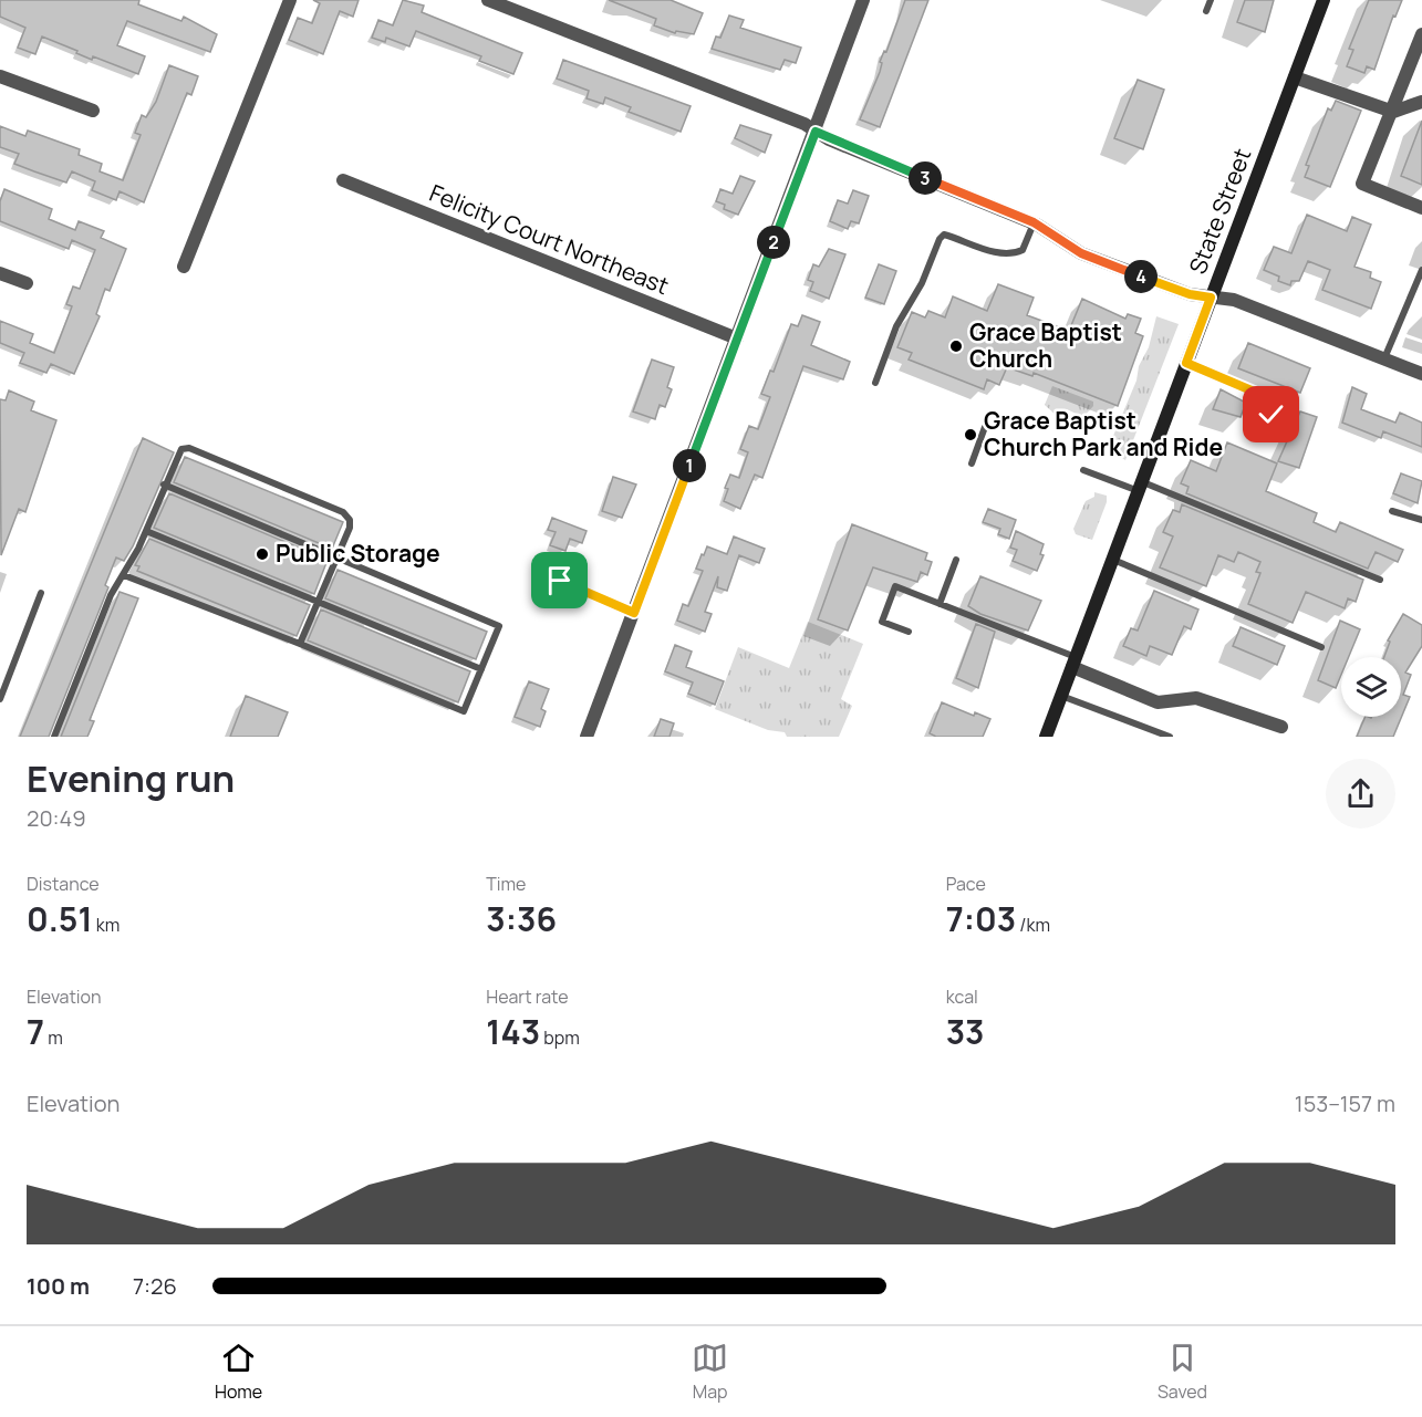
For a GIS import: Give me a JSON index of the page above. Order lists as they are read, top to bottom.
{
  "streets": {
    "main road": ["State Street"],
    "street": ["Felicity Court Northeast"]
  },
  "places": ["Grace Baptist Church", "Grace Baptist Church Park and Ride", "Public Storage"],
  "page": {
    "pins": [
      "3",
      "2",
      "4",
      "1"
    ],
    "heading": ["Evening run", "20:49"],
    "stats": [
      ["Distance", "0.51 km"],
      ["Time", "3:36"],
      ["Pace", "7:03 /km"],
      ["Elevation", "7 m"],
      ["Heart rate", "143 bpm"],
      ["kcal", "33"]
    ],
    "chart": ["Elevation", "153–157 m"],
    "list": [
      {
        "name": "100 m",
        "note": "7:26"
      }
    ],
    "tabs": ["Home", "Map", "Saved"]
  }
}
